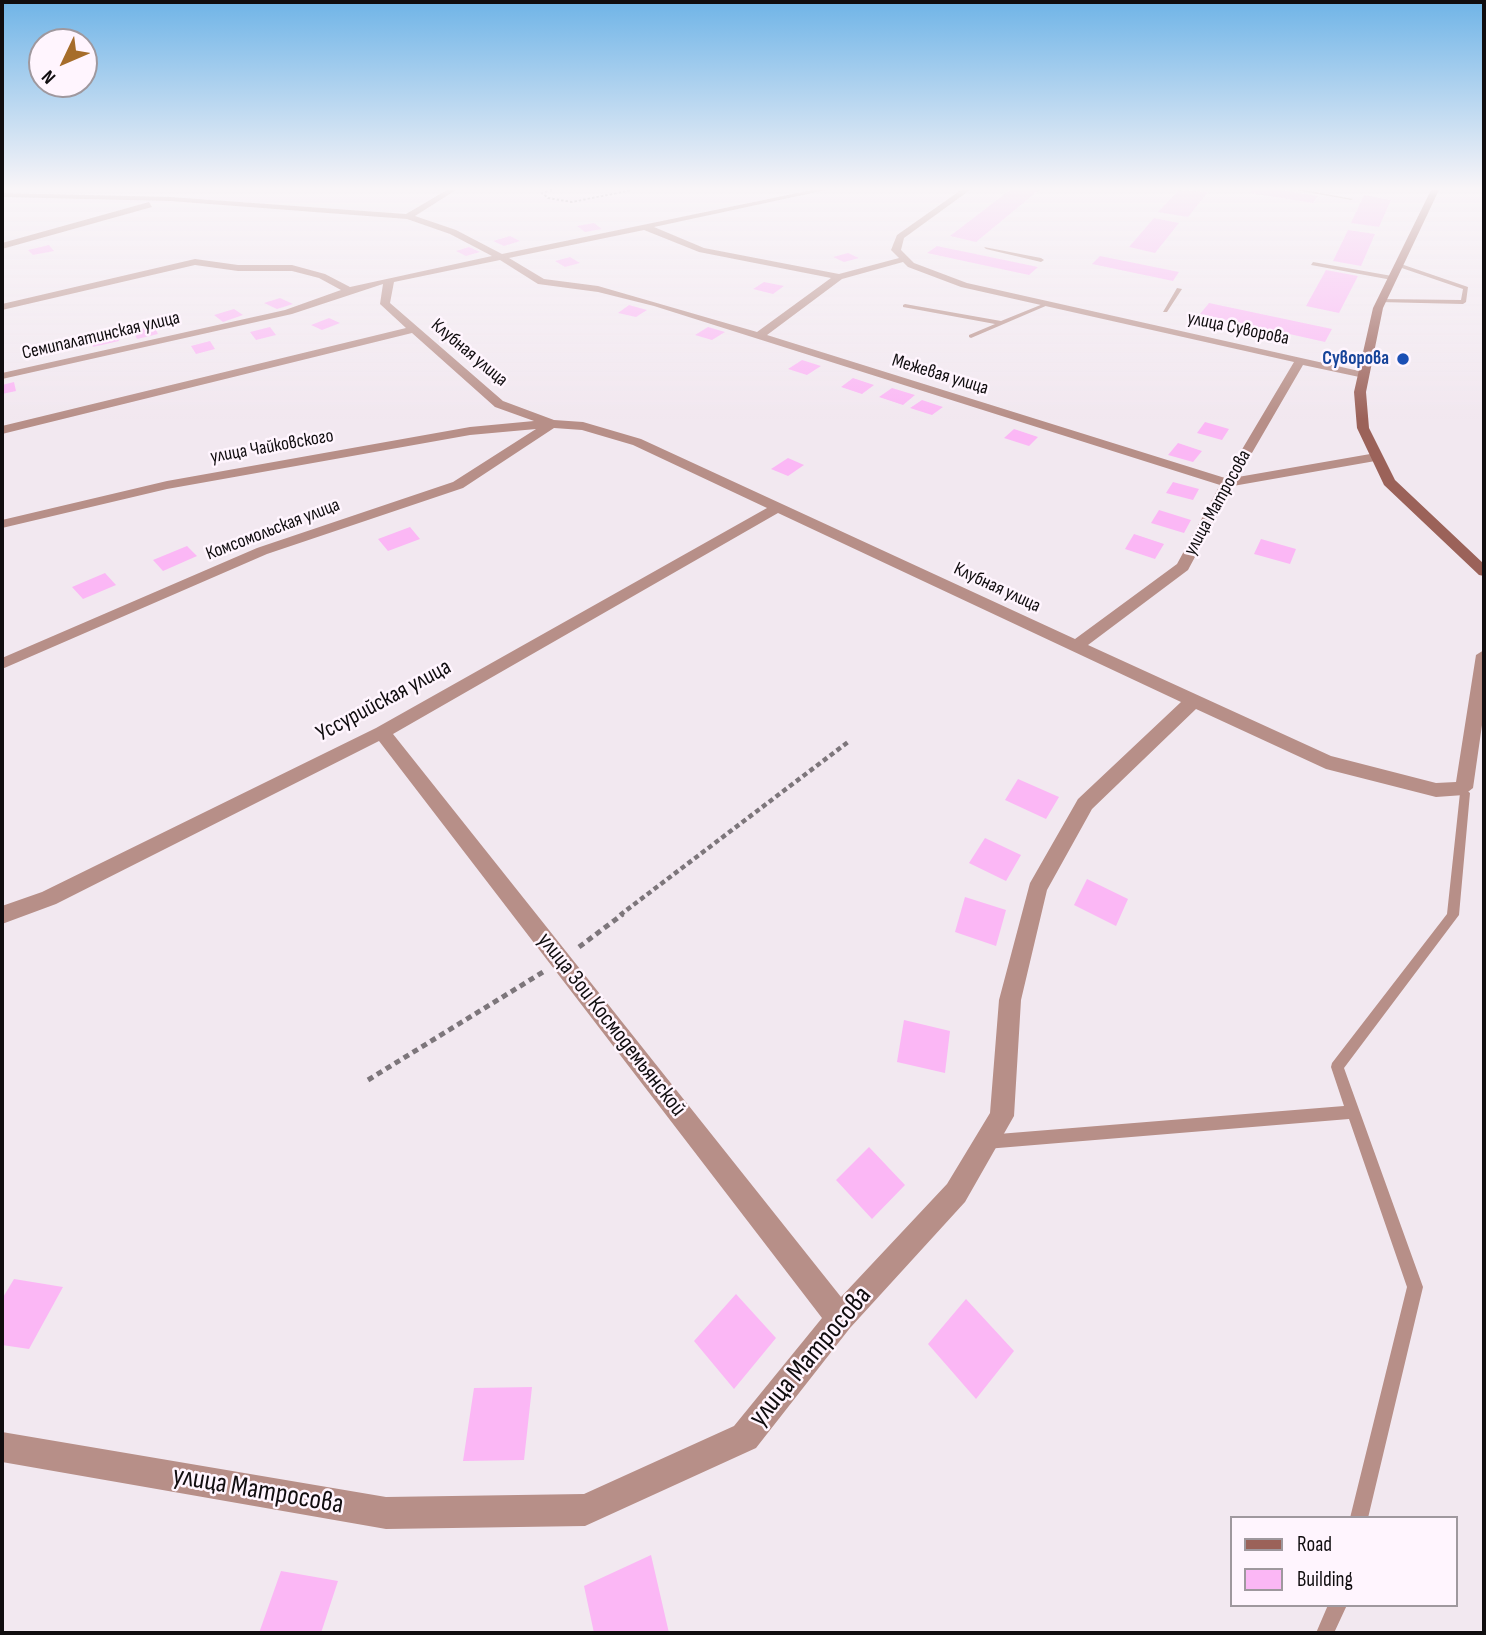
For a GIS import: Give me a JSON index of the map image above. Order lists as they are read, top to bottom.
{
  "streets": {
    "street": [
      "улица Суворова",
      "Семипалатинская улица",
      "Клубная улица",
      "Межевая улица",
      "улица Чайковского",
      "улица Матросова",
      "Комсомольская улица",
      "Уссурийская улица",
      "улица Зои Космодемьянской"
    ]
  },
  "crossings": [
    ["улица Суворова", "улица Матросова"],
    ["Семипалатинская улица", "Клубная улица"],
    ["Клубная улица", "улица Чайковского"],
    ["Клубная улица", "улица Матросова"],
    ["Клубная улица", "Комсомольская улица"],
    ["Клубная улица", "Уссурийская улица"],
    ["Межевая улица", "улица Матросова"],
    ["улица Чайковского", "Комсомольская улица"],
    ["улица Матросова", "улица Зои Космодемьянской"],
    ["Уссурийская улица", "улица Зои Космодемьянской"]
  ],
  "places": ["Суворова"],
  "legend": ["Road", "Building"],
  "north": "bottom left"
}
